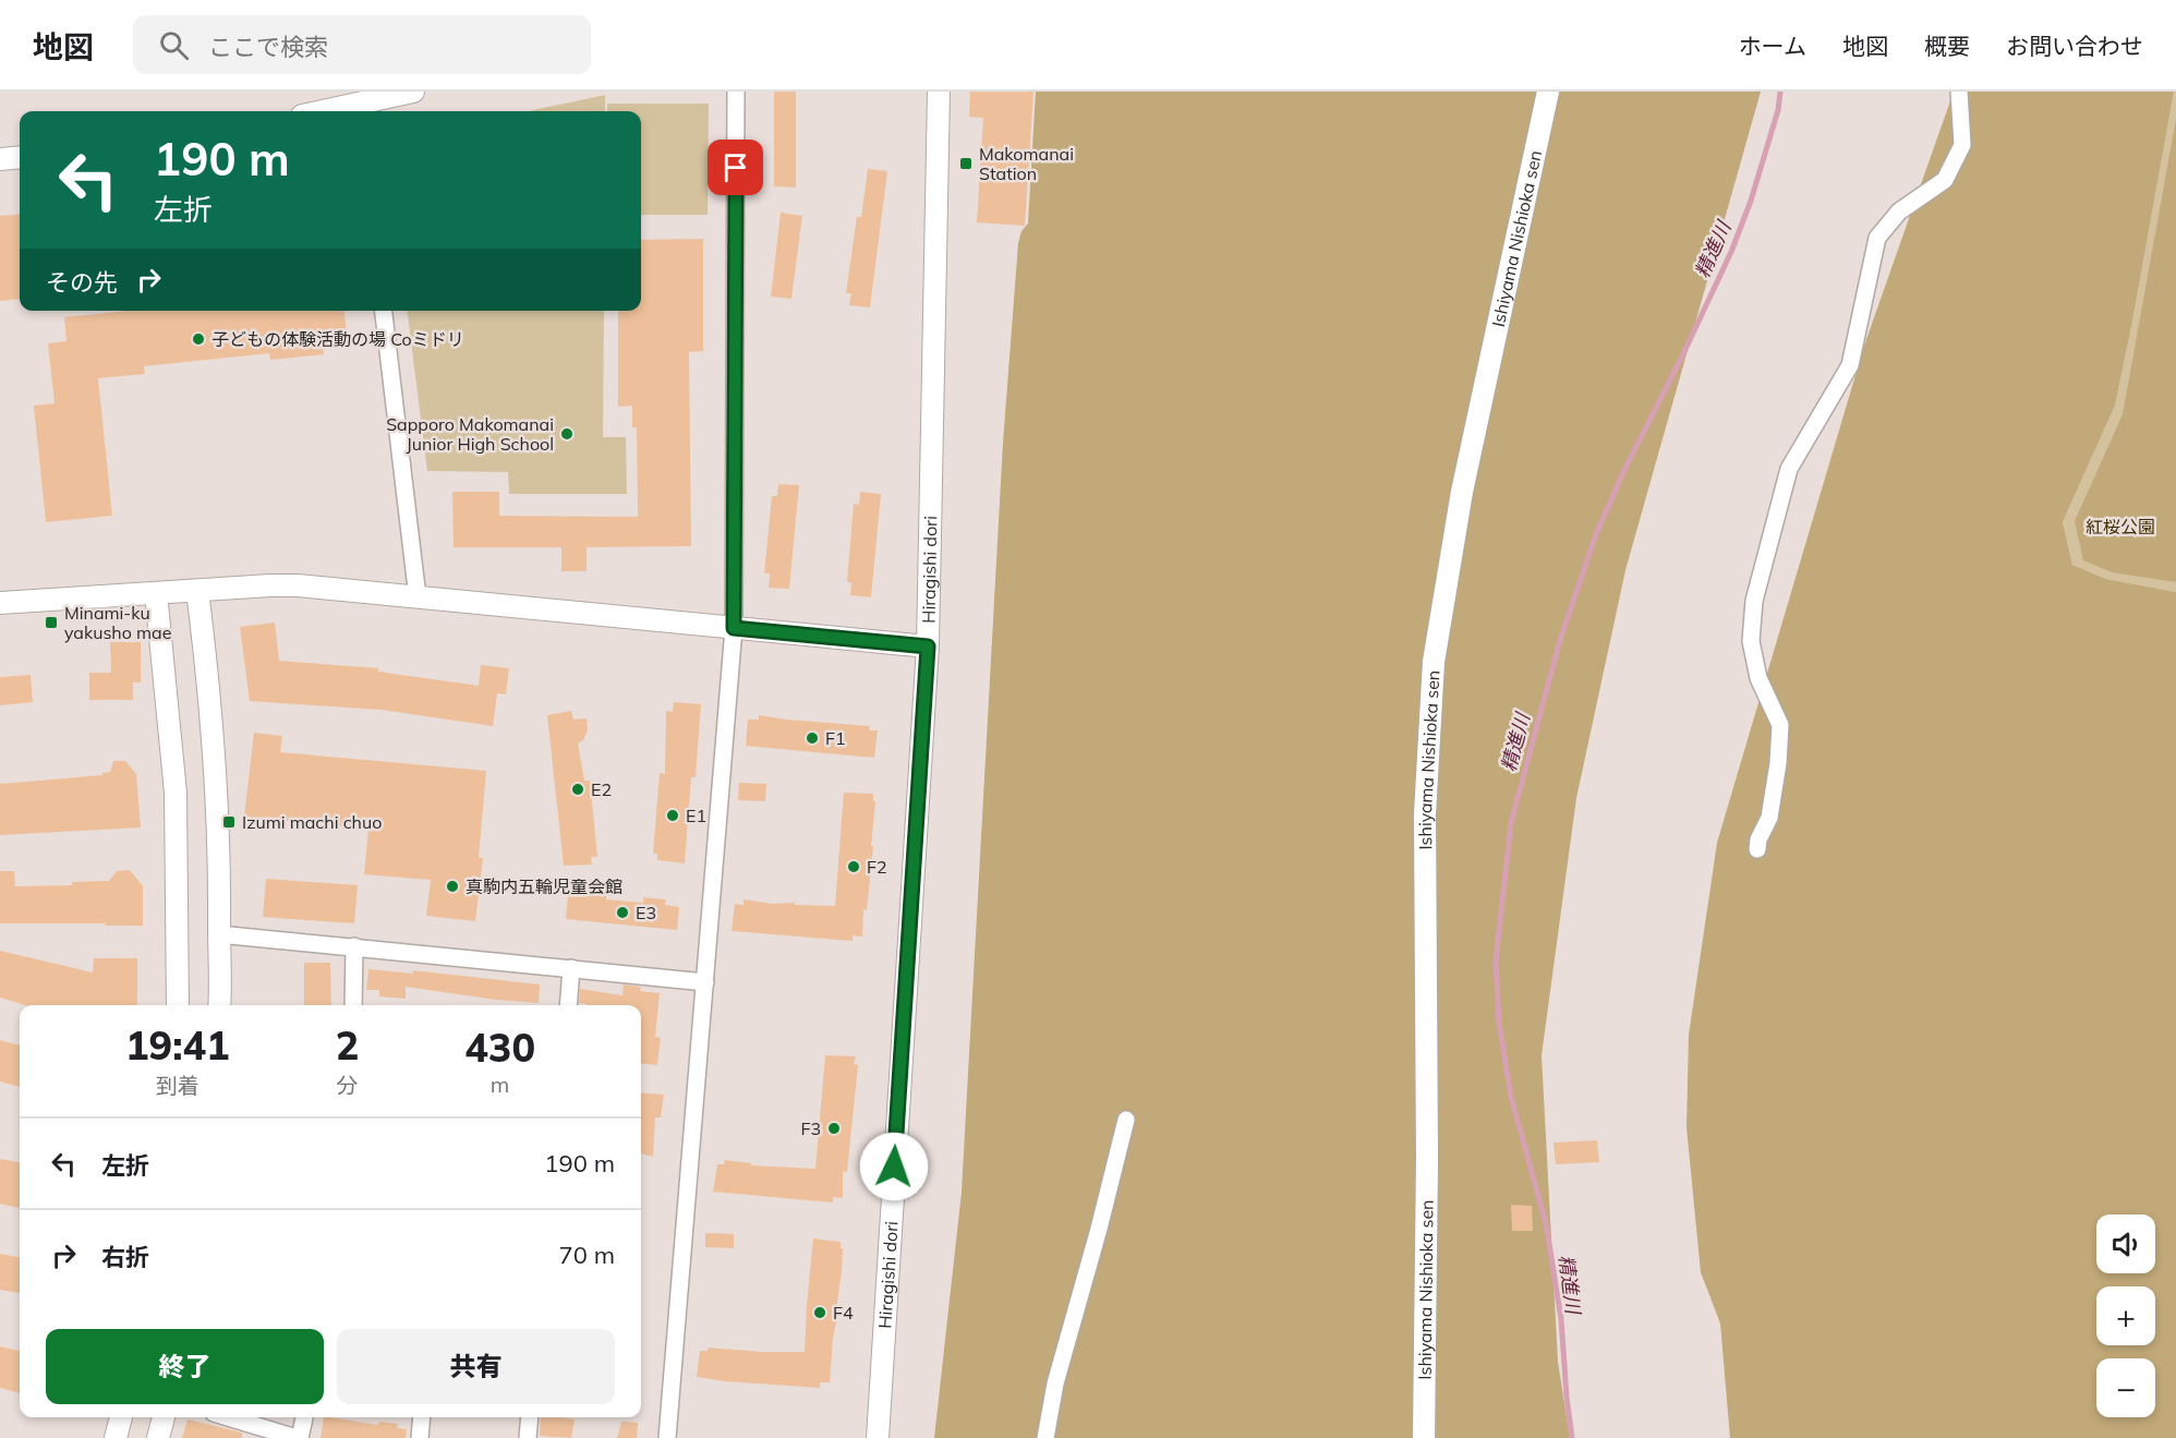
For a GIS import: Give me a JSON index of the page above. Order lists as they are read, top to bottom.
{
  "streets": {
    "street": ["Ishiyama Nishioka sen", "Hiragishi dori"]
  },
  "water": ["精進川"],
  "parks": ["紅桜公園"],
  "places": {
    "transit": ["Makomanai Station", "Minami-ku yakusho mae", "Izumi machi chuo"],
    "other": [
      "子どもの体験活動の場 Coミドリ",
      "Sapporo Makomanai Junior High School",
      "F1",
      "E2",
      "E1",
      "F2",
      "真駒内五輪児童会館",
      "E3",
      "F3",
      "F4"
    ]
  },
  "page": {
    "header": "地図",
    "search": "ここで検索",
    "nav": [
      "ホーム",
      "地図",
      "概要",
      "お問い合わせ"
    ],
    "turn": ["190 m", "左折"],
    "then": "その先",
    "eta": [
      "19:41",
      "到着",
      "2",
      "分",
      "430",
      "m"
    ],
    "list": [
      {
        "name": "左折",
        "value": "190 m"
      },
      {
        "name": "右折",
        "value": "70 m"
      }
    ],
    "map_buttons": ["+", "−"],
    "buttons": ["終了", "共有"]
  }
}
